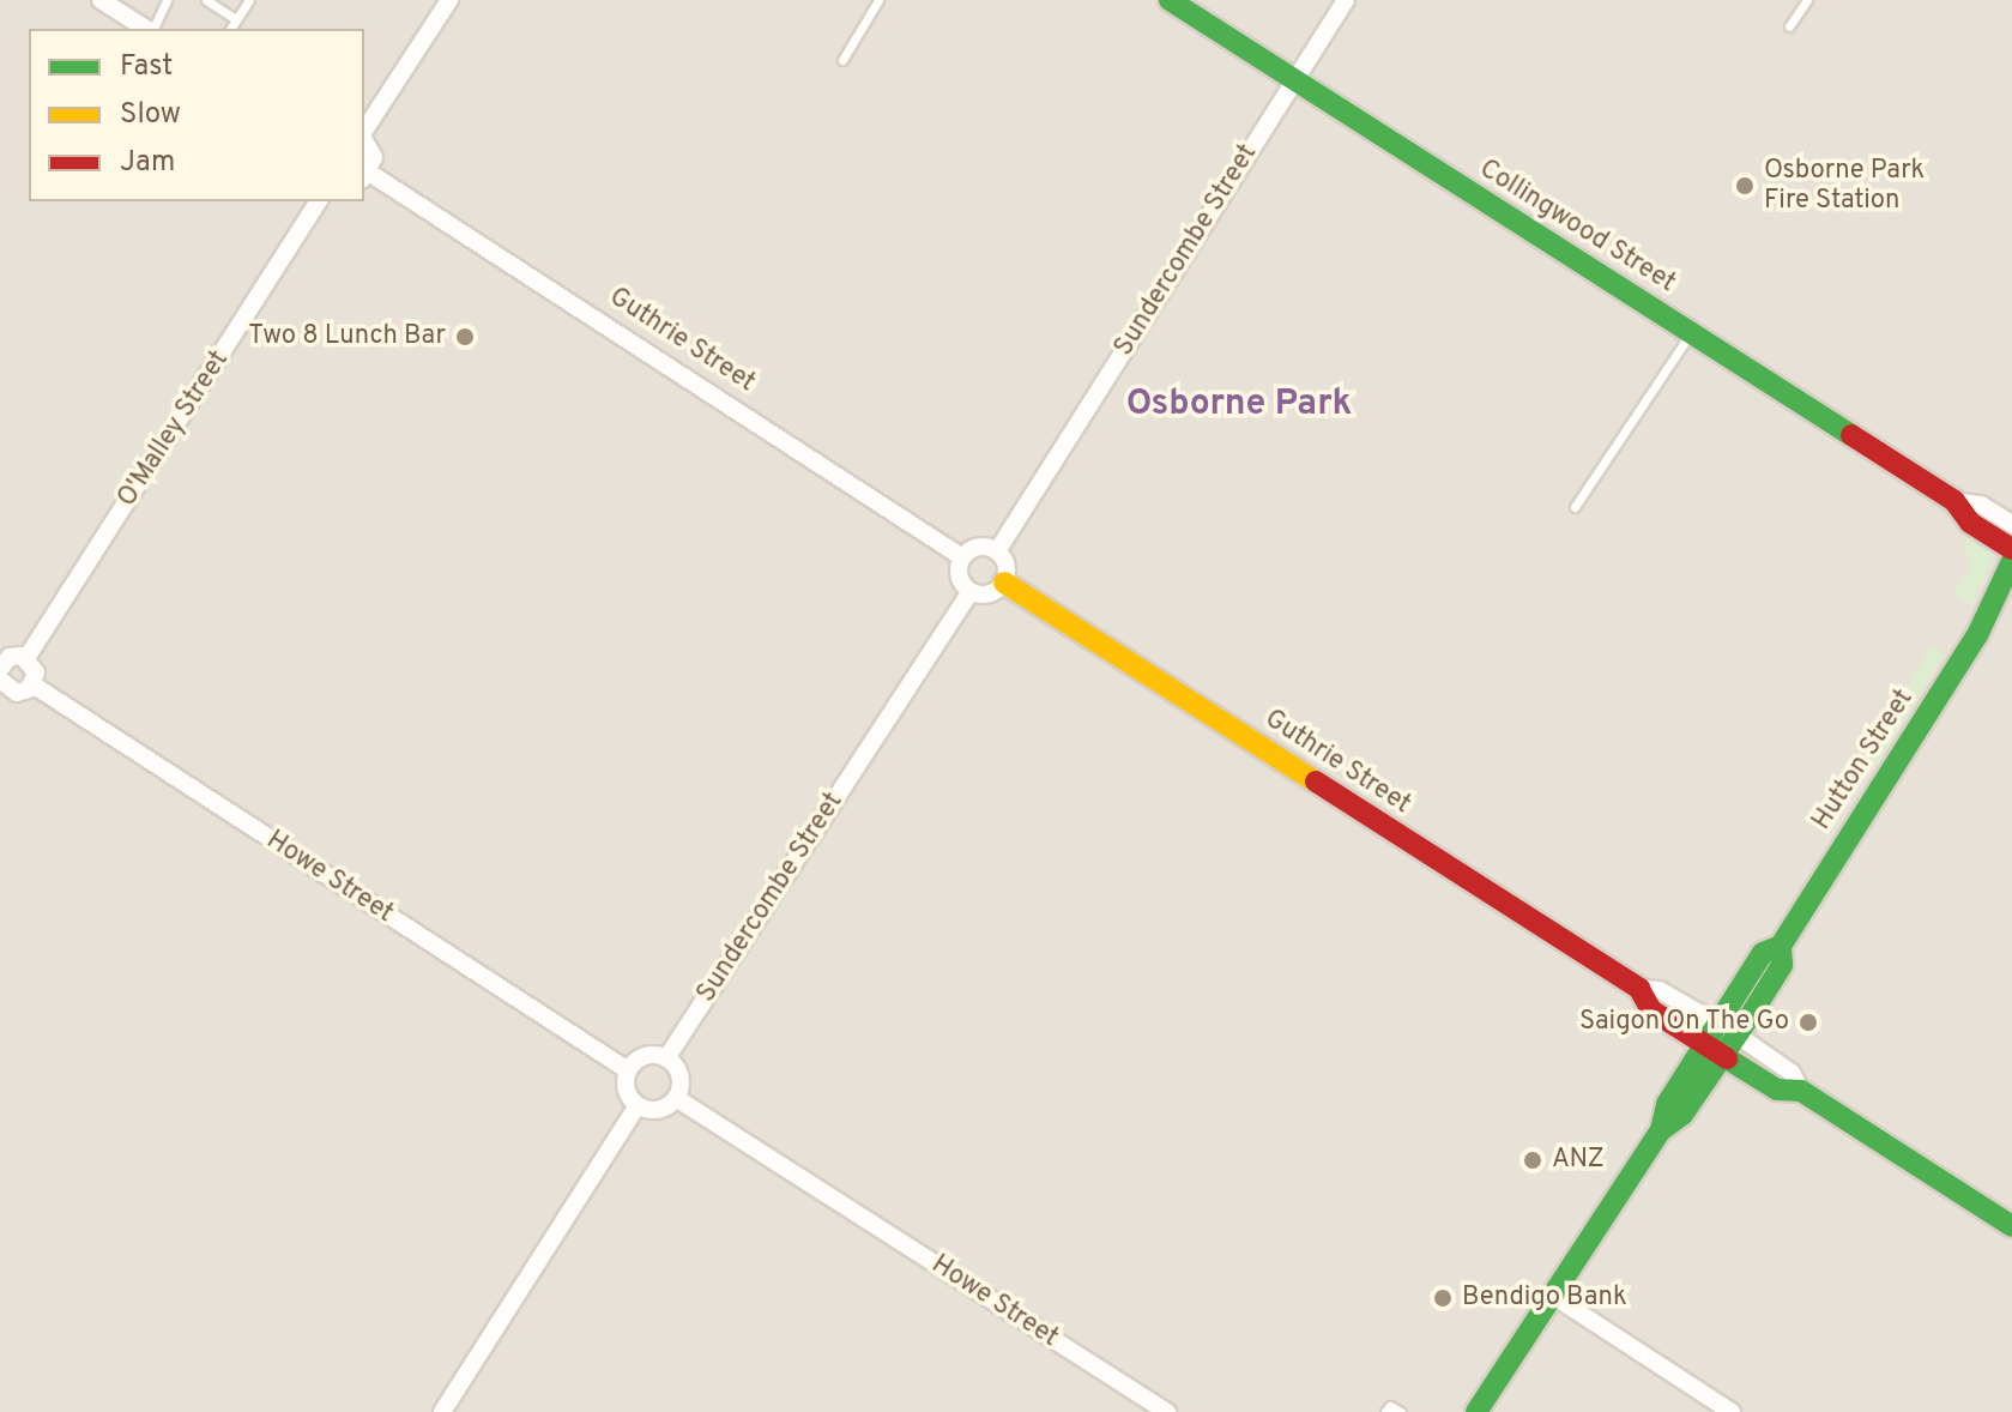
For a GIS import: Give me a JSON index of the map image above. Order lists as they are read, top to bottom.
{
  "streets": {
    "street": [
      "Collingwood Street",
      "Sundercombe Street",
      "Guthrie Street",
      "O'Malley Street",
      "Hutton Street",
      "Howe Street"
    ]
  },
  "crossings": [
    ["Collingwood Street", "Sundercombe Street"],
    ["Sundercombe Street", "Guthrie Street"],
    ["Sundercombe Street", "Howe Street"],
    ["Guthrie Street", "Hutton Street"]
  ],
  "districts": ["Osborne Park"],
  "places": [
    "Osborne Park Fire Station",
    "Two 8 Lunch Bar",
    "Saigon On The Go",
    "ANZ",
    "Bendigo Bank"
  ],
  "legend": ["Fast", "Slow", "Jam"]
}
